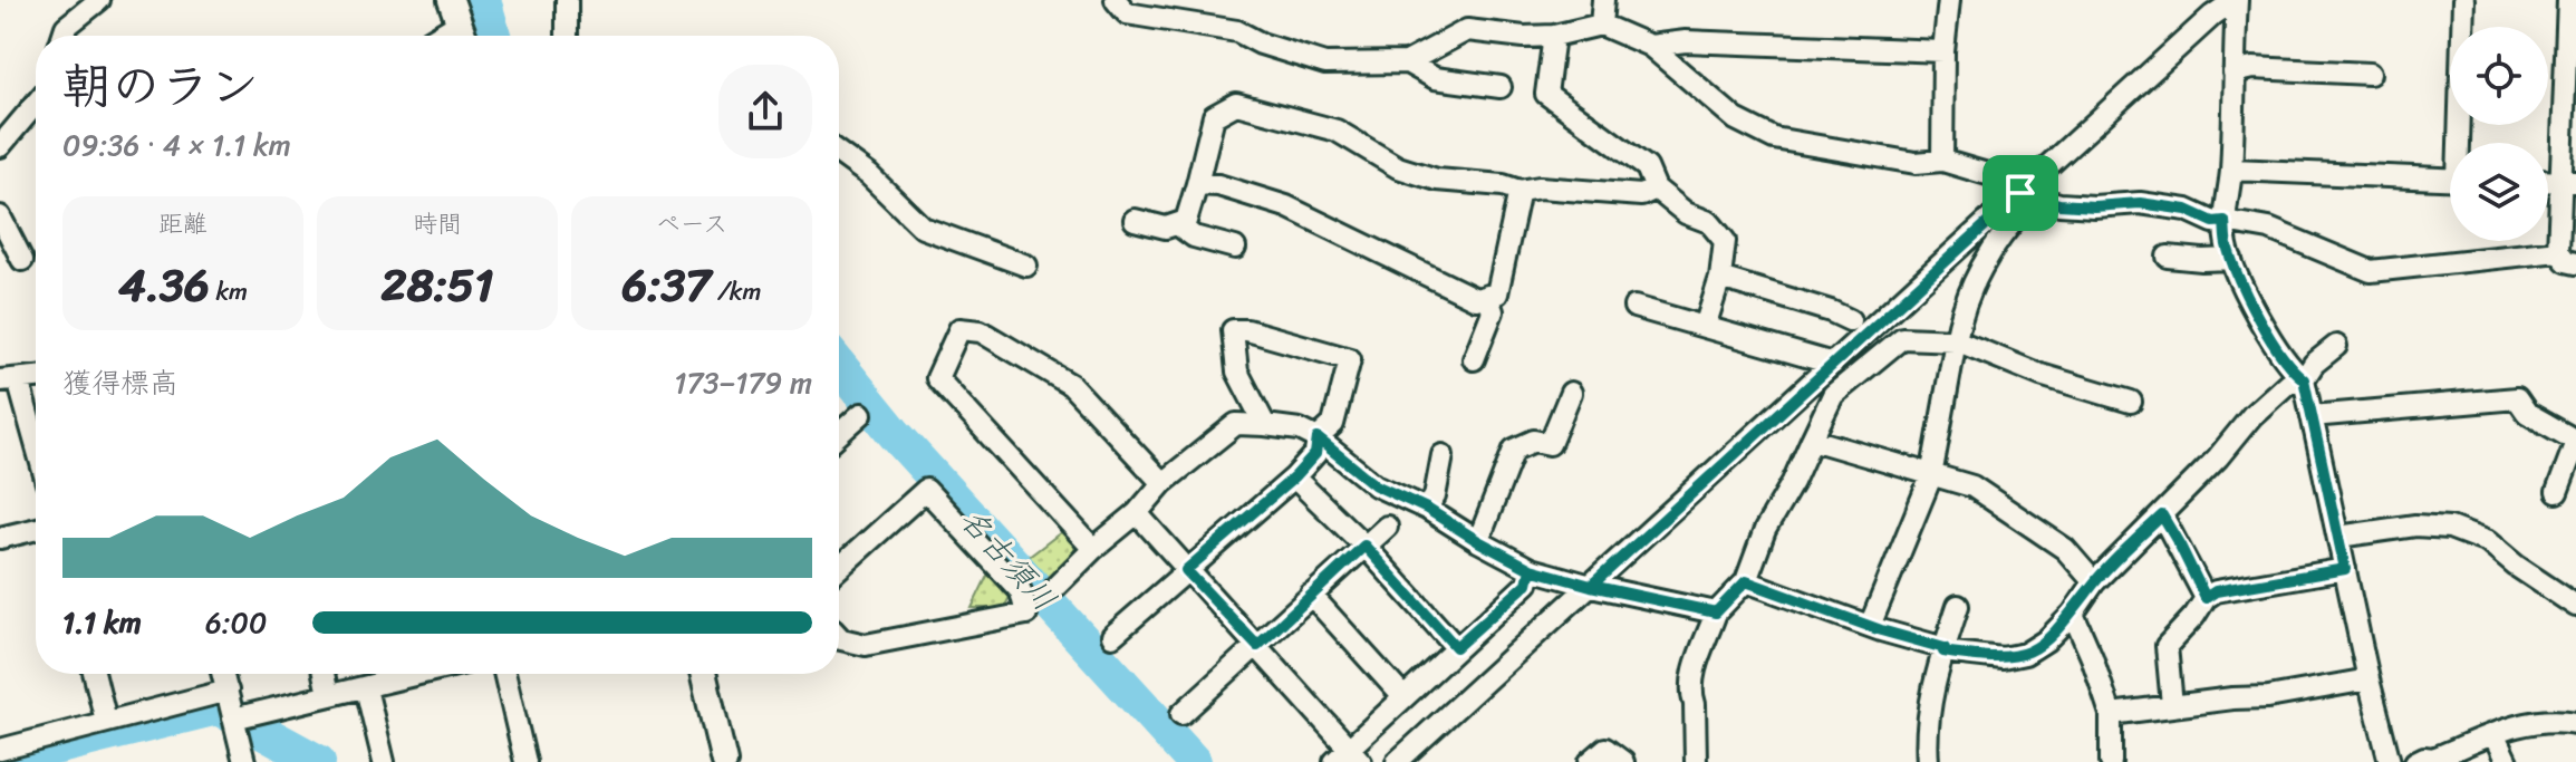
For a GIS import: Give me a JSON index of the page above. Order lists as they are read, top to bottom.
{
  "water": ["名古須川"],
  "page": {
    "heading": ["朝のラン", "09:36 · 4 × 1.1 km"],
    "stats": [
      ["距離", "4.36 km"],
      ["時間", "28:51"],
      ["ペース", "6:37 /km"]
    ],
    "chart": ["獲得標高", "173–179 m"],
    "list": [
      {
        "name": "1.1 km",
        "note": "6:00"
      }
    ]
  }
}
